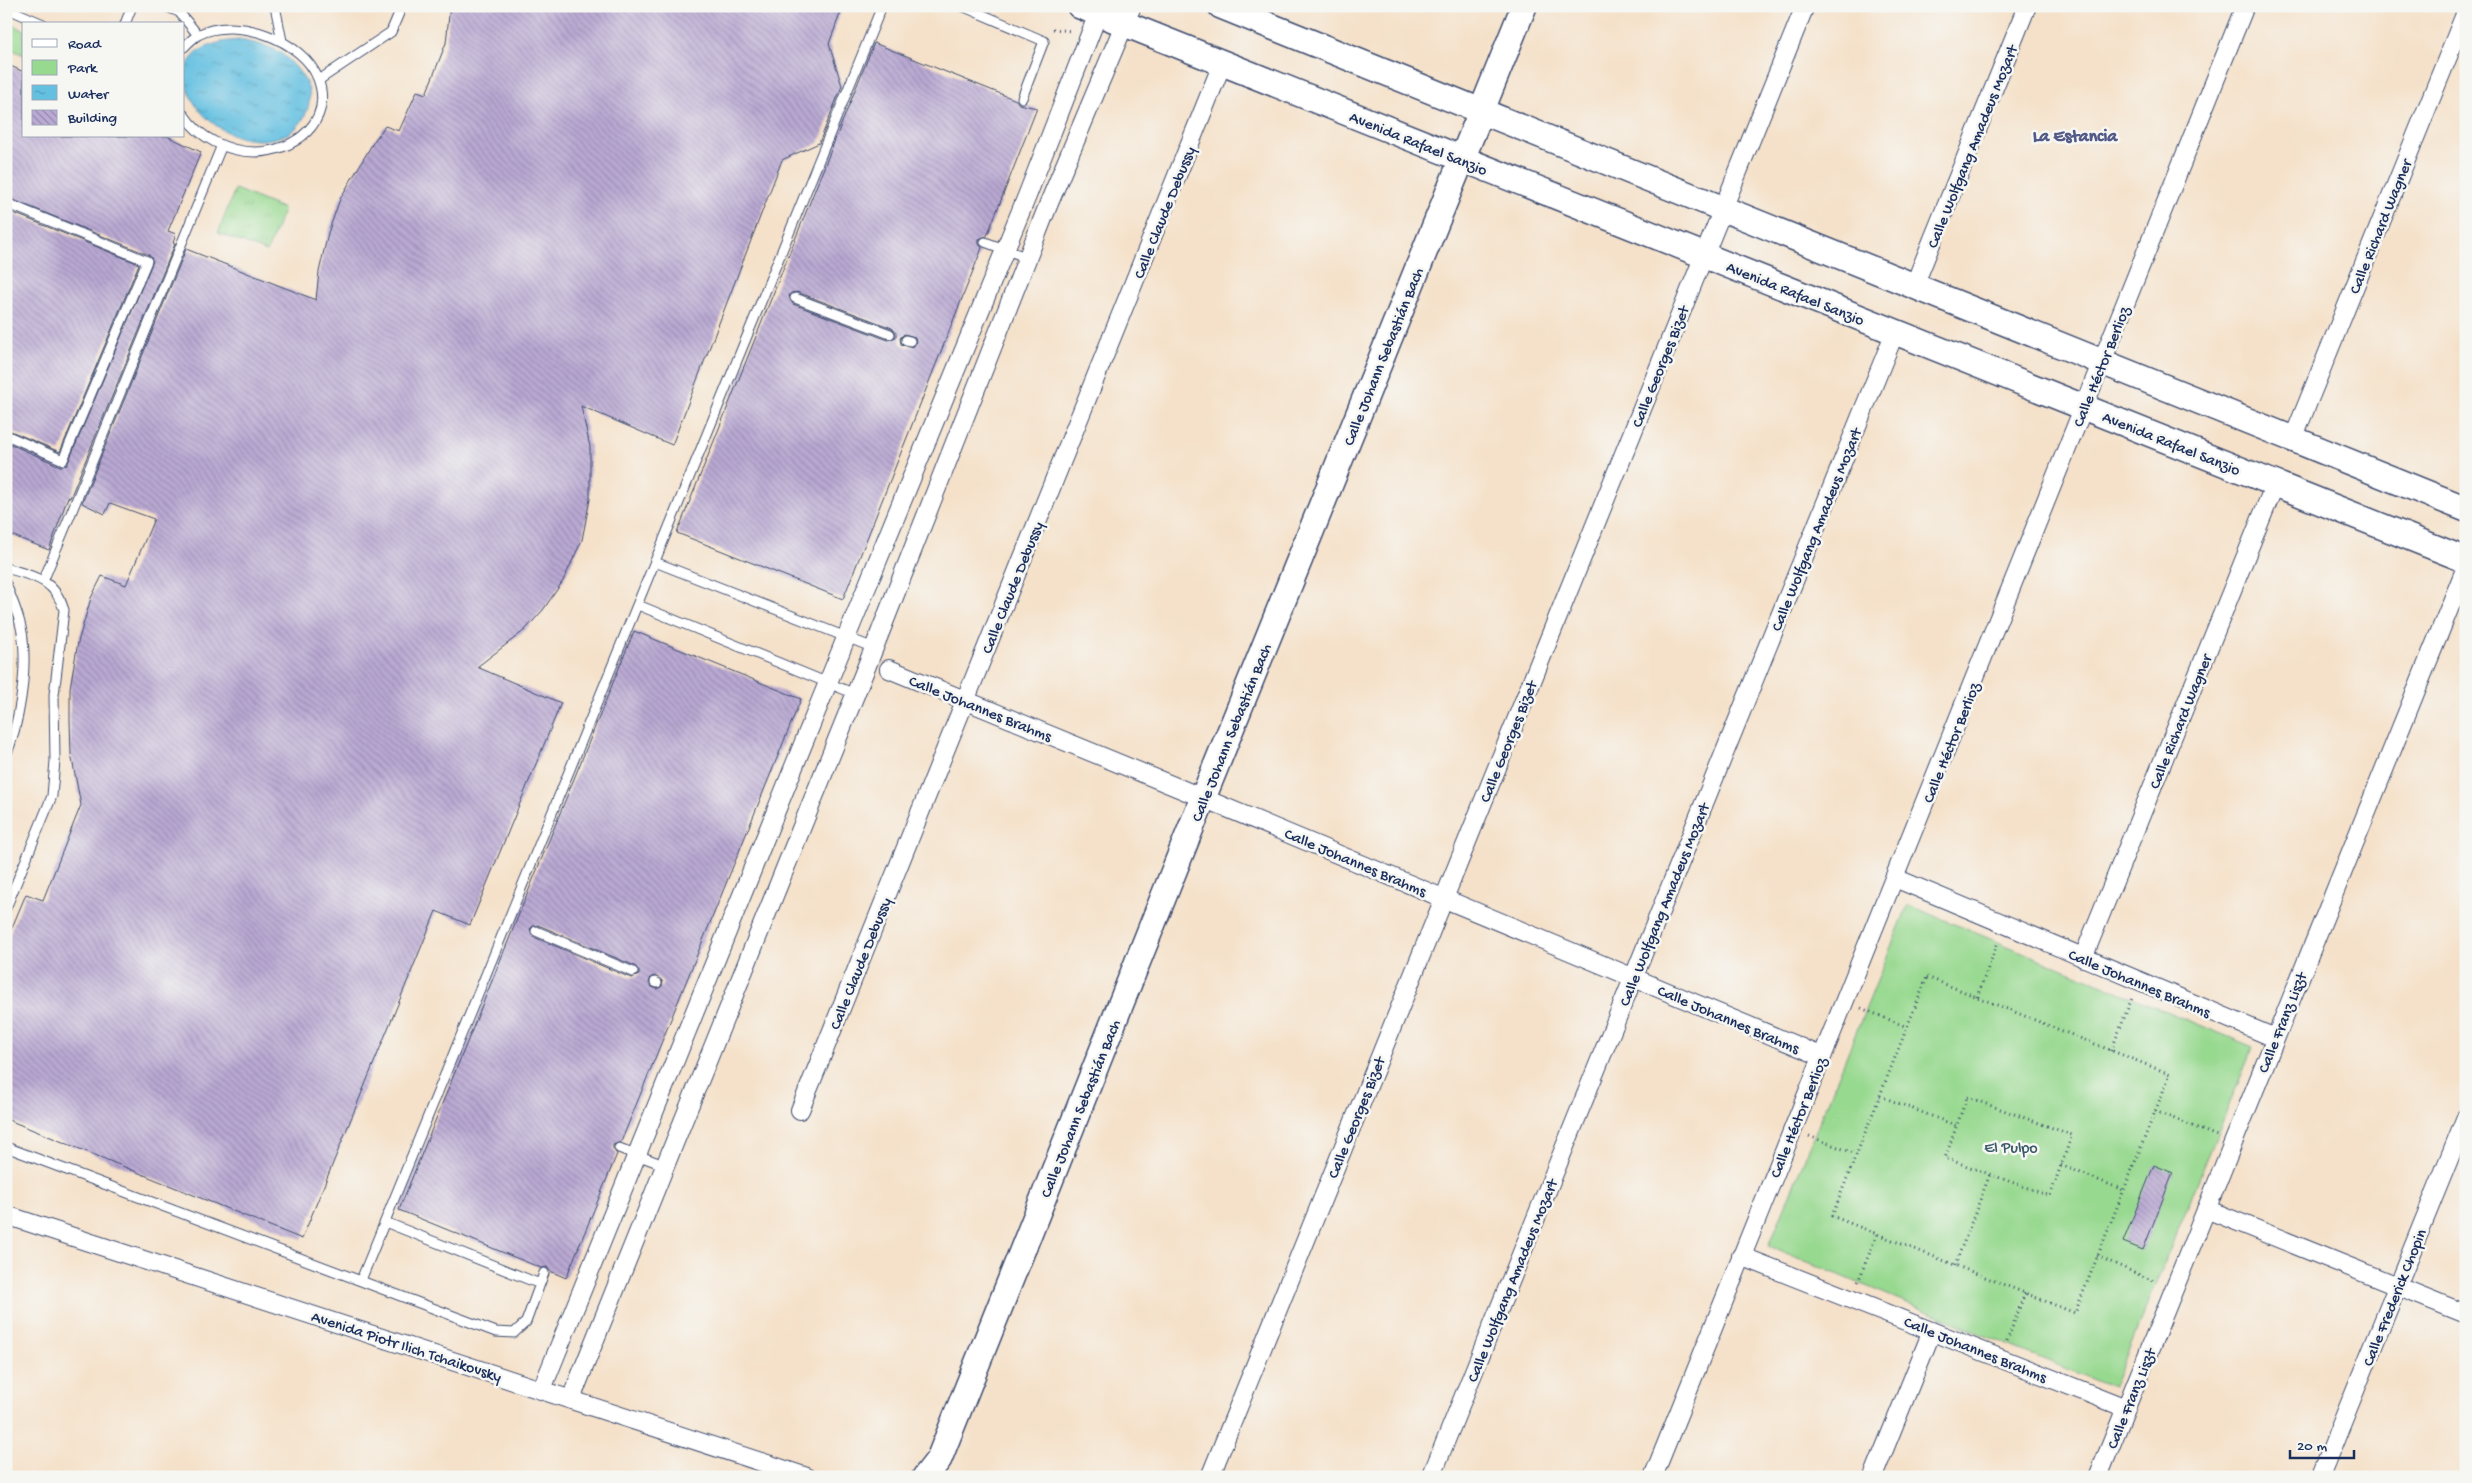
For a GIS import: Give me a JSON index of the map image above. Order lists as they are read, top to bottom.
{
  "streets": {
    "main road": ["Avenida Rafael Sanzio", "Calle Johann Sebastián Bach"],
    "street": [
      "Calle Wolfgang Amadeus Mozart",
      "Calle Claude Debussy",
      "Calle Richard Wagner",
      "Calle Georges Bizet",
      "Calle Héctor Berlioz",
      "Calle Johannes Brahms",
      "Calle Franz Liszt",
      "Calle Frederick Chopin",
      "Avenida Piotr Ilich Tchaikovsky"
    ]
  },
  "crossings": [
    ["Avenida Rafael Sanzio", "Calle Wolfgang Amadeus Mozart"],
    ["Avenida Rafael Sanzio", "Calle Claude Debussy"],
    ["Avenida Rafael Sanzio", "Calle Richard Wagner"],
    ["Avenida Rafael Sanzio", "Calle Johann Sebastián Bach"],
    ["Avenida Rafael Sanzio", "Calle Georges Bizet"],
    ["Avenida Rafael Sanzio", "Calle Héctor Berlioz"],
    ["Calle Wolfgang Amadeus Mozart", "Calle Johannes Brahms"],
    ["Calle Claude Debussy", "Calle Johannes Brahms"],
    ["Calle Richard Wagner", "Calle Johannes Brahms"],
    ["Calle Johann Sebastián Bach", "Calle Johannes Brahms"],
    ["Calle Georges Bizet", "Calle Johannes Brahms"],
    ["Calle Héctor Berlioz", "Calle Johannes Brahms"],
    ["Calle Johannes Brahms", "Calle Franz Liszt"]
  ],
  "districts": ["La Estancia"],
  "parks": ["El Pulpo"],
  "legend": [
    "Road",
    "Park",
    "Water",
    "Building"
  ],
  "scale_bar": "20 m"
}
